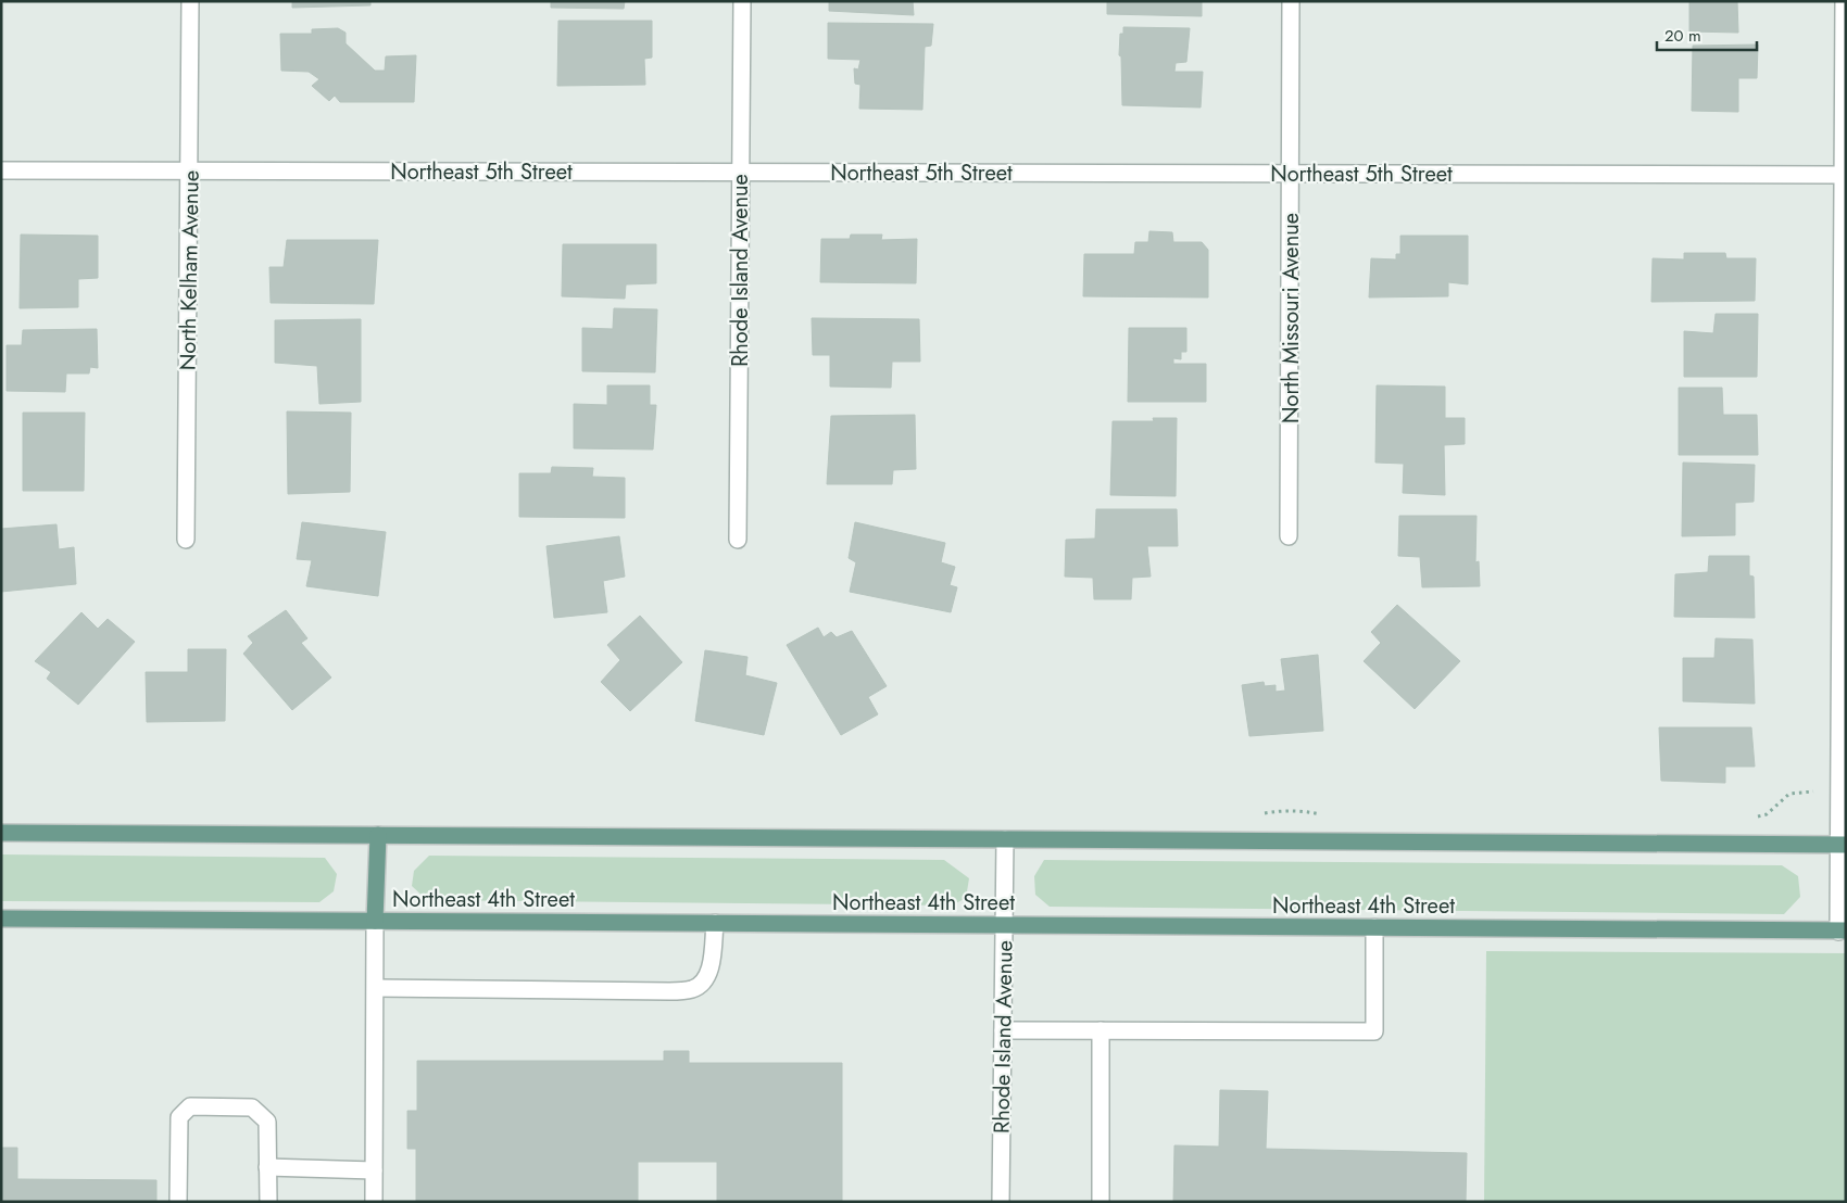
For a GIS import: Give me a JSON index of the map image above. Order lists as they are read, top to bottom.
{
  "streets": {
    "main road": ["Northeast 4th Street"],
    "street": [
      "Northeast 5th Street",
      "North Kelham Avenue",
      "Rhode Island Avenue",
      "North Missouri Avenue"
    ]
  },
  "crossings": [
    ["Northeast 5th Street", "North Kelham Avenue"],
    ["Northeast 5th Street", "Rhode Island Avenue"],
    ["Northeast 5th Street", "North Missouri Avenue"],
    ["Rhode Island Avenue", "Northeast 4th Street"]
  ],
  "scale_bar": "20 m"
}
